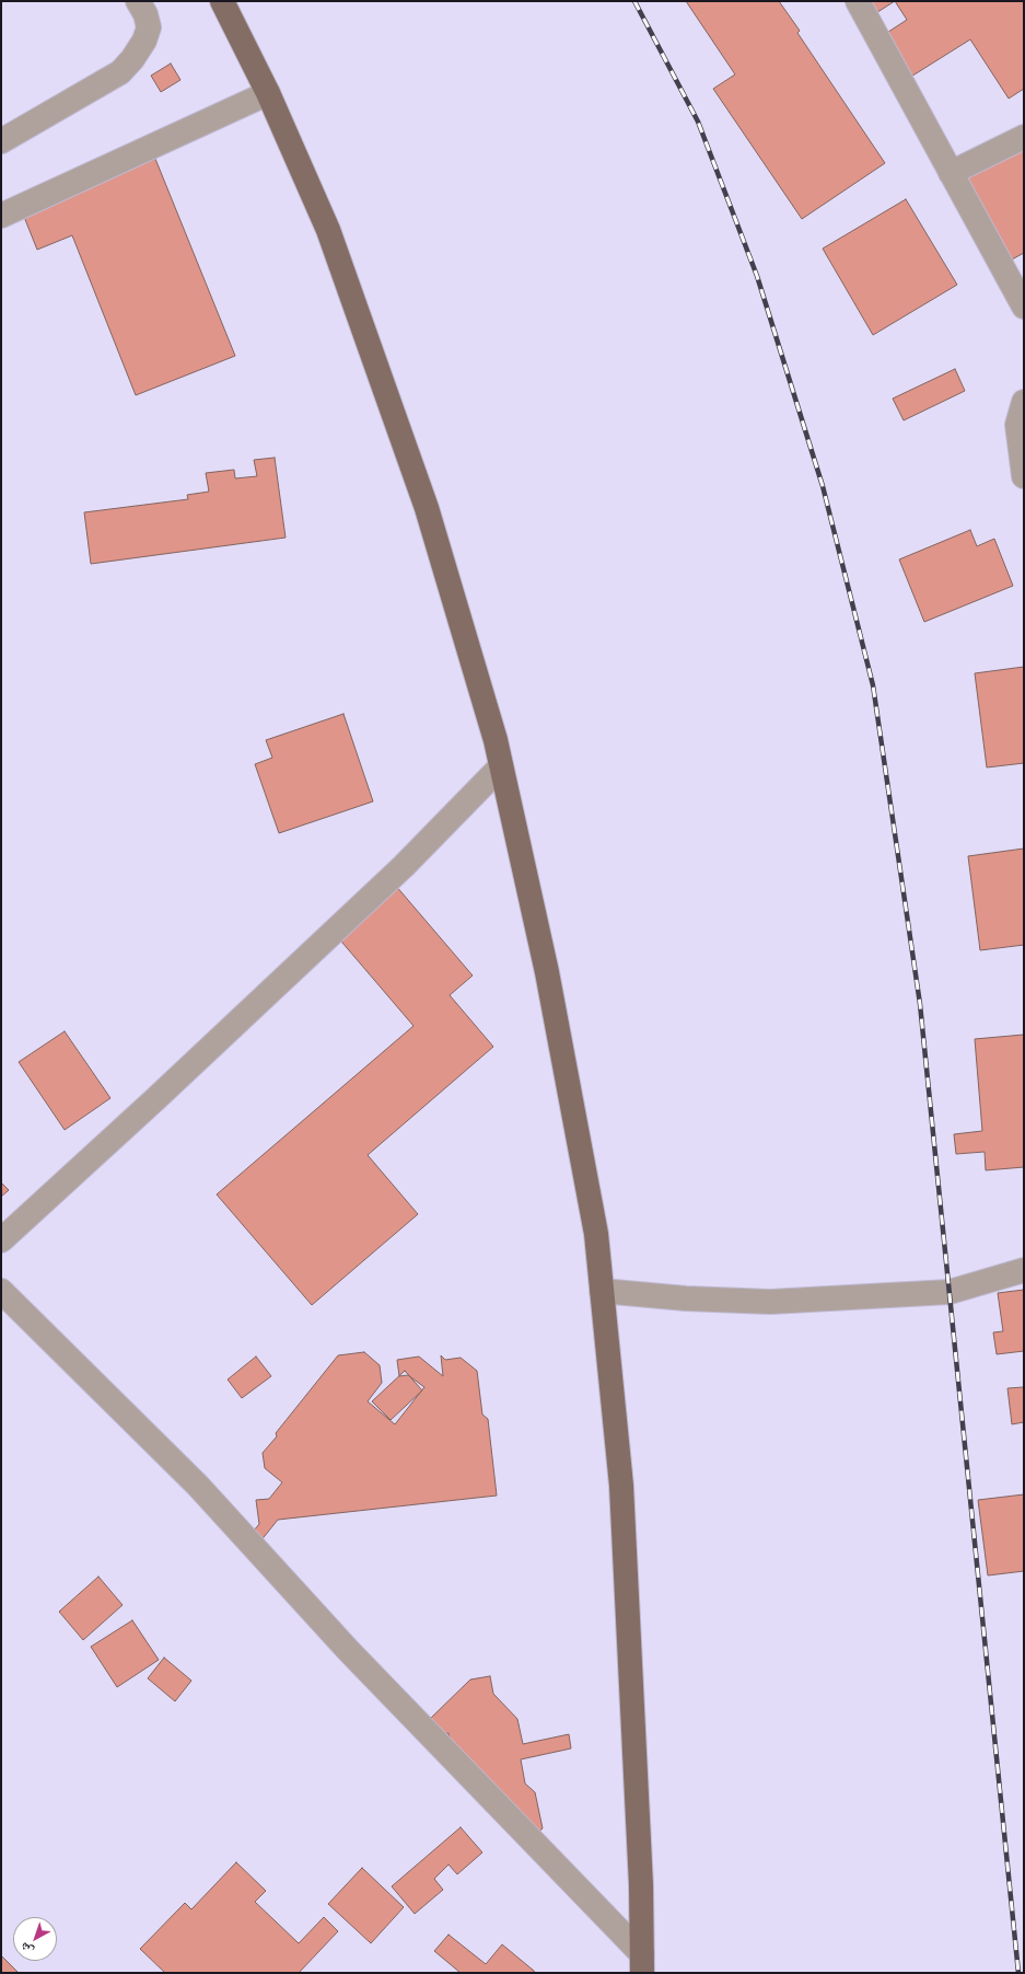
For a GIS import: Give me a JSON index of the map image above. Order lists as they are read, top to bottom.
{
  "north": "bottom left"
}
